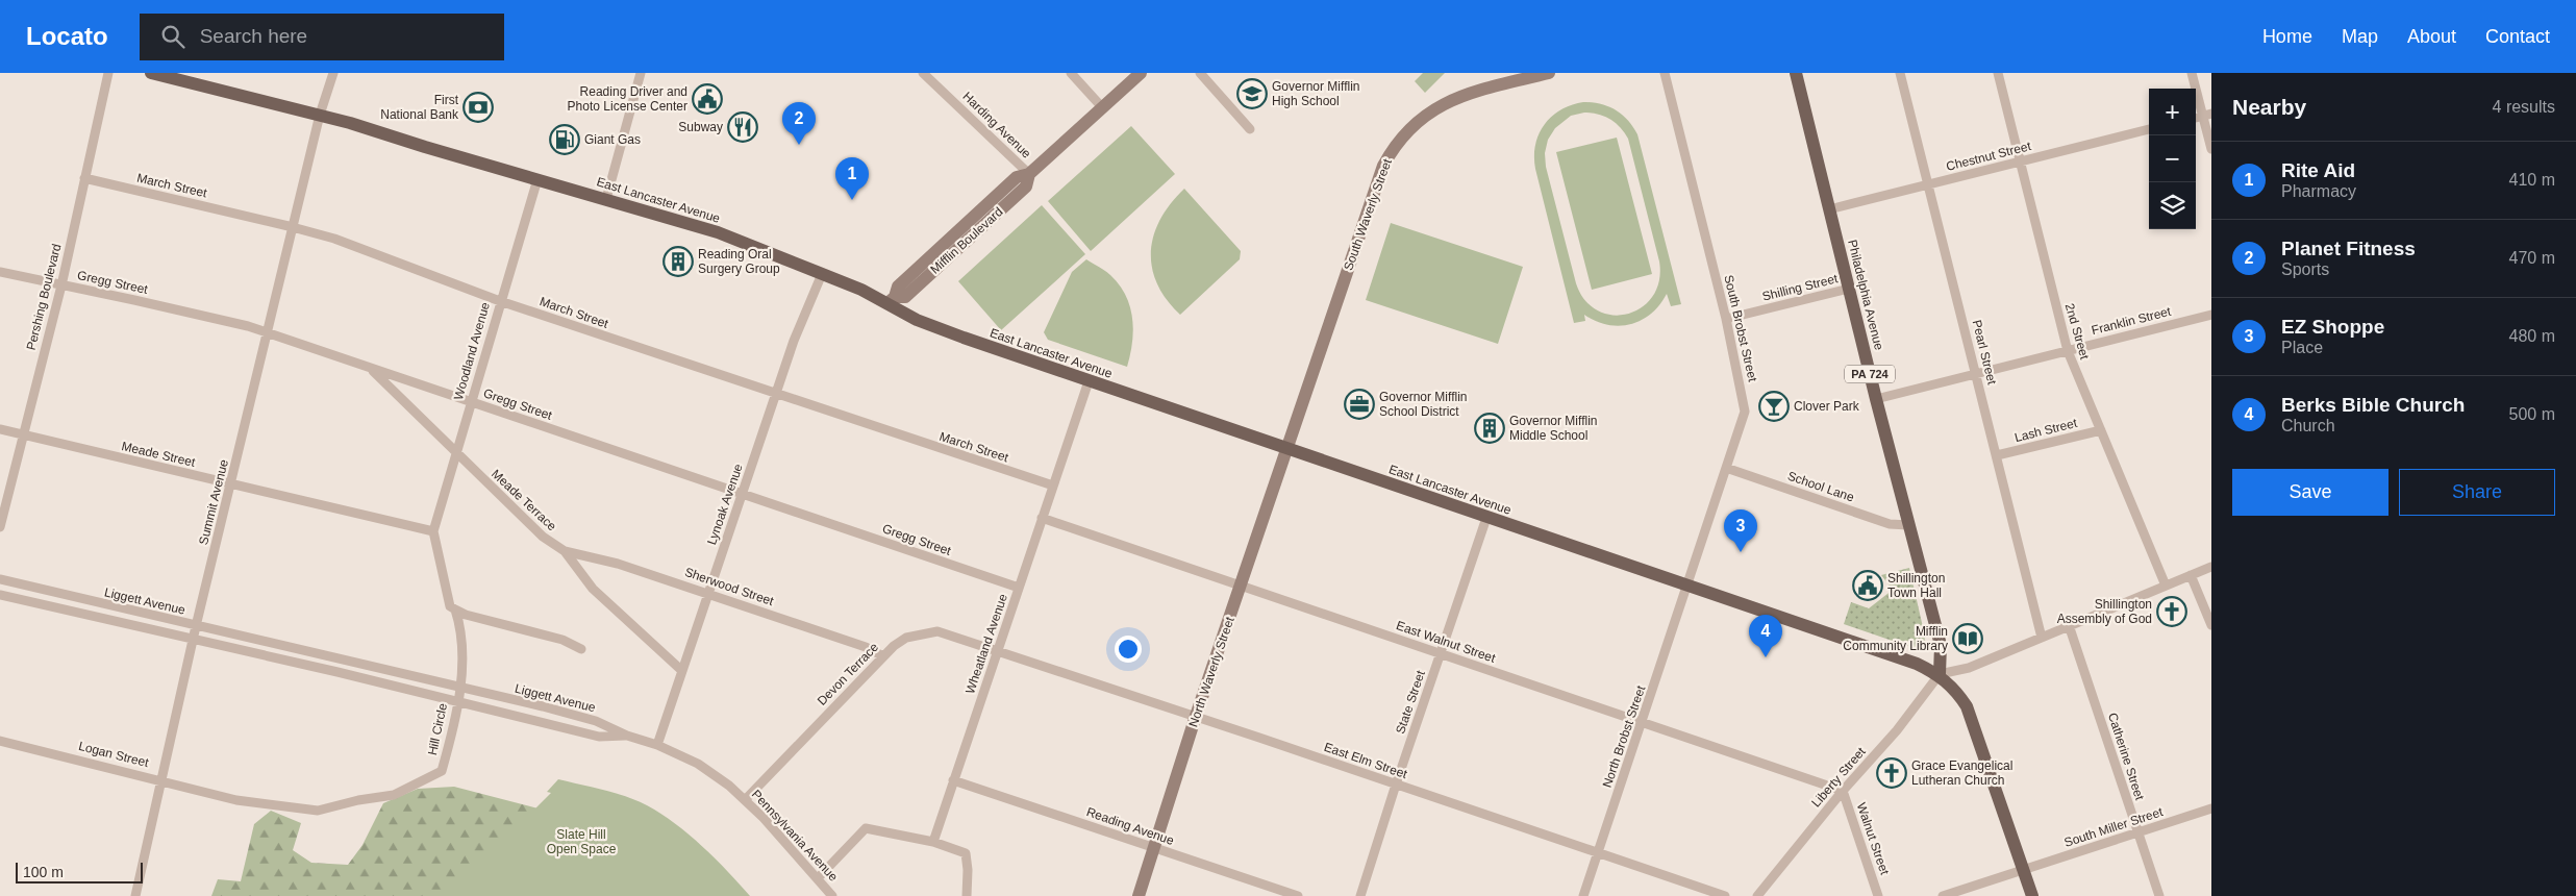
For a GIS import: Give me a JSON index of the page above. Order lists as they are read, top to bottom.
{
  "streets": {
    "main road": ["East Lancaster Avenue", "Philadelphia Avenue", "PA 724"],
    "street": [
      "Harding Avenue",
      "Chestnut Street",
      "March Street",
      "South Waverly Street",
      "Mifflin Boulevard",
      "Gregg Street",
      "Shilling Street",
      "Pershing Boulevard",
      "Franklin Street",
      "South Brobst Street",
      "2nd Street",
      "Woodland Avenue",
      "Pearl Street",
      "Lash Street",
      "Meade Street",
      "School Lane",
      "Meade Terrace",
      "Summit Avenue",
      "Lynoak Avenue",
      "Sherwood Street",
      "Liggett Avenue",
      "East Walnut Street",
      "Wheatland Avenue",
      "North Waverly Street",
      "Devon Terrace",
      "State Street",
      "Hill Circle",
      "North Brobst Street",
      "Logan Street",
      "Catherine Street",
      "East Elm Street",
      "Liberty Street",
      "Reading Avenue",
      "South Miller Street",
      "Pennsylvania Avenue",
      "Walnut Street"
    ]
  },
  "crossings": [
    ["Harding Avenue", "Mifflin Boulevard"],
    ["Chestnut Street", "Philadelphia Avenue"],
    ["Chestnut Street", "2nd Street"],
    ["Chestnut Street", "Pearl Street"],
    ["March Street", "Pershing Boulevard"],
    ["March Street", "Woodland Avenue"],
    ["March Street", "Summit Avenue"],
    ["March Street", "Lynoak Avenue"],
    ["March Street", "Wheatland Avenue"],
    ["East Lancaster Avenue", "South Waverly Street"],
    ["East Lancaster Avenue", "Mifflin Boulevard"],
    ["East Lancaster Avenue", "Philadelphia Avenue"],
    ["East Lancaster Avenue", "South Brobst Street"],
    ["East Lancaster Avenue", "Woodland Avenue"],
    ["East Lancaster Avenue", "Summit Avenue"],
    ["East Lancaster Avenue", "Lynoak Avenue"],
    ["East Lancaster Avenue", "Wheatland Avenue"],
    ["East Lancaster Avenue", "North Waverly Street"],
    ["East Lancaster Avenue", "State Street"],
    ["East Lancaster Avenue", "North Brobst Street"],
    ["East Lancaster Avenue", "Liberty Street"],
    ["East Lancaster Avenue", "South Miller Street"],
    ["South Waverly Street", "North Waverly Street"],
    ["Gregg Street", "Pershing Boulevard"],
    ["Gregg Street", "Woodland Avenue"],
    ["Gregg Street", "Meade Terrace"],
    ["Gregg Street", "Summit Avenue"],
    ["Gregg Street", "Lynoak Avenue"],
    ["Gregg Street", "Wheatland Avenue"],
    ["Shilling Street", "Philadelphia Avenue"],
    ["Shilling Street", "South Brobst Street"],
    ["Philadelphia Avenue", "Franklin Street"],
    ["Philadelphia Avenue", "School Lane"],
    ["Philadelphia Avenue", "Liberty Street"],
    ["Pershing Boulevard", "Meade Street"],
    ["Franklin Street", "2nd Street"],
    ["Franklin Street", "Pearl Street"],
    ["South Brobst Street", "School Lane"],
    ["South Brobst Street", "North Brobst Street"],
    ["2nd Street", "Lash Street"],
    ["Woodland Avenue", "Meade Street"],
    ["Woodland Avenue", "Meade Terrace"],
    ["Woodland Avenue", "Hill Circle"],
    ["Pearl Street", "Lash Street"],
    ["Meade Street", "Summit Avenue"],
    ["Meade Street", "Hill Circle"],
    ["Meade Terrace", "Lynoak Avenue"],
    ["Meade Terrace", "Sherwood Street"],
    ["Summit Avenue", "Liggett Avenue"],
    ["Summit Avenue", "Logan Street"],
    ["Lynoak Avenue", "Sherwood Street"],
    ["Lynoak Avenue", "Pennsylvania Avenue"],
    ["Sherwood Street", "Devon Terrace"],
    ["Liggett Avenue", "Hill Circle"],
    ["Liggett Avenue", "Pennsylvania Avenue"],
    ["East Walnut Street", "Wheatland Avenue"],
    ["East Walnut Street", "North Waverly Street"],
    ["East Walnut Street", "State Street"],
    ["East Walnut Street", "North Brobst Street"],
    ["East Walnut Street", "Liberty Street"],
    ["East Walnut Street", "Walnut Street"],
    ["Wheatland Avenue", "Devon Terrace"],
    ["Wheatland Avenue", "East Elm Street"],
    ["Wheatland Avenue", "Reading Avenue"],
    ["North Waverly Street", "East Elm Street"],
    ["North Waverly Street", "Reading Avenue"],
    ["Devon Terrace", "East Elm Street"],
    ["Devon Terrace", "Pennsylvania Avenue"],
    ["State Street", "East Elm Street"],
    ["Hill Circle", "Logan Street"],
    ["North Brobst Street", "East Elm Street"],
    ["Catherine Street", "South Miller Street"],
    ["Liberty Street", "Walnut Street"]
  ],
  "parks": ["Slate Hill Open Space"],
  "places": {
    "school or university": ["Governor Mifflin High School"],
    "public building": ["Reading Driver and Photo License Center", "Shillington Town Hall"],
    "bank": ["First National Bank"],
    "restaurant": ["Subway"],
    "fuel station": ["Giant Gas"],
    "building": ["Reading Oral Surgery Group", "Governor Mifflin Middle School"],
    "office": ["Governor Mifflin School District"],
    "bar": ["Clover Park"],
    "church": ["Shillington Assembly of God", "Grace Evangelical Lutheran Church"],
    "library": ["Mifflin Community Library"]
  },
  "scale_bar": "100 m",
  "page": {
    "header": "Locato",
    "search": "Search here",
    "nav": [
      "Home",
      "Map",
      "About",
      "Contact"
    ],
    "heading": ["Nearby", "4 results"],
    "map_buttons": ["+", "−"],
    "pins": [
      "2",
      "1",
      "3",
      "4"
    ],
    "list": [
      {
        "mark": "1",
        "name": "Rite Aid",
        "note": "Pharmacy",
        "value": "410 m"
      },
      {
        "mark": "2",
        "name": "Planet Fitness",
        "note": "Sports",
        "value": "470 m"
      },
      {
        "mark": "3",
        "name": "EZ Shoppe",
        "note": "Place",
        "value": "480 m"
      },
      {
        "mark": "4",
        "name": "Berks Bible Church",
        "note": "Church",
        "value": "500 m"
      }
    ],
    "buttons": ["Save", "Share"],
    "scale": "100 m"
  }
}
